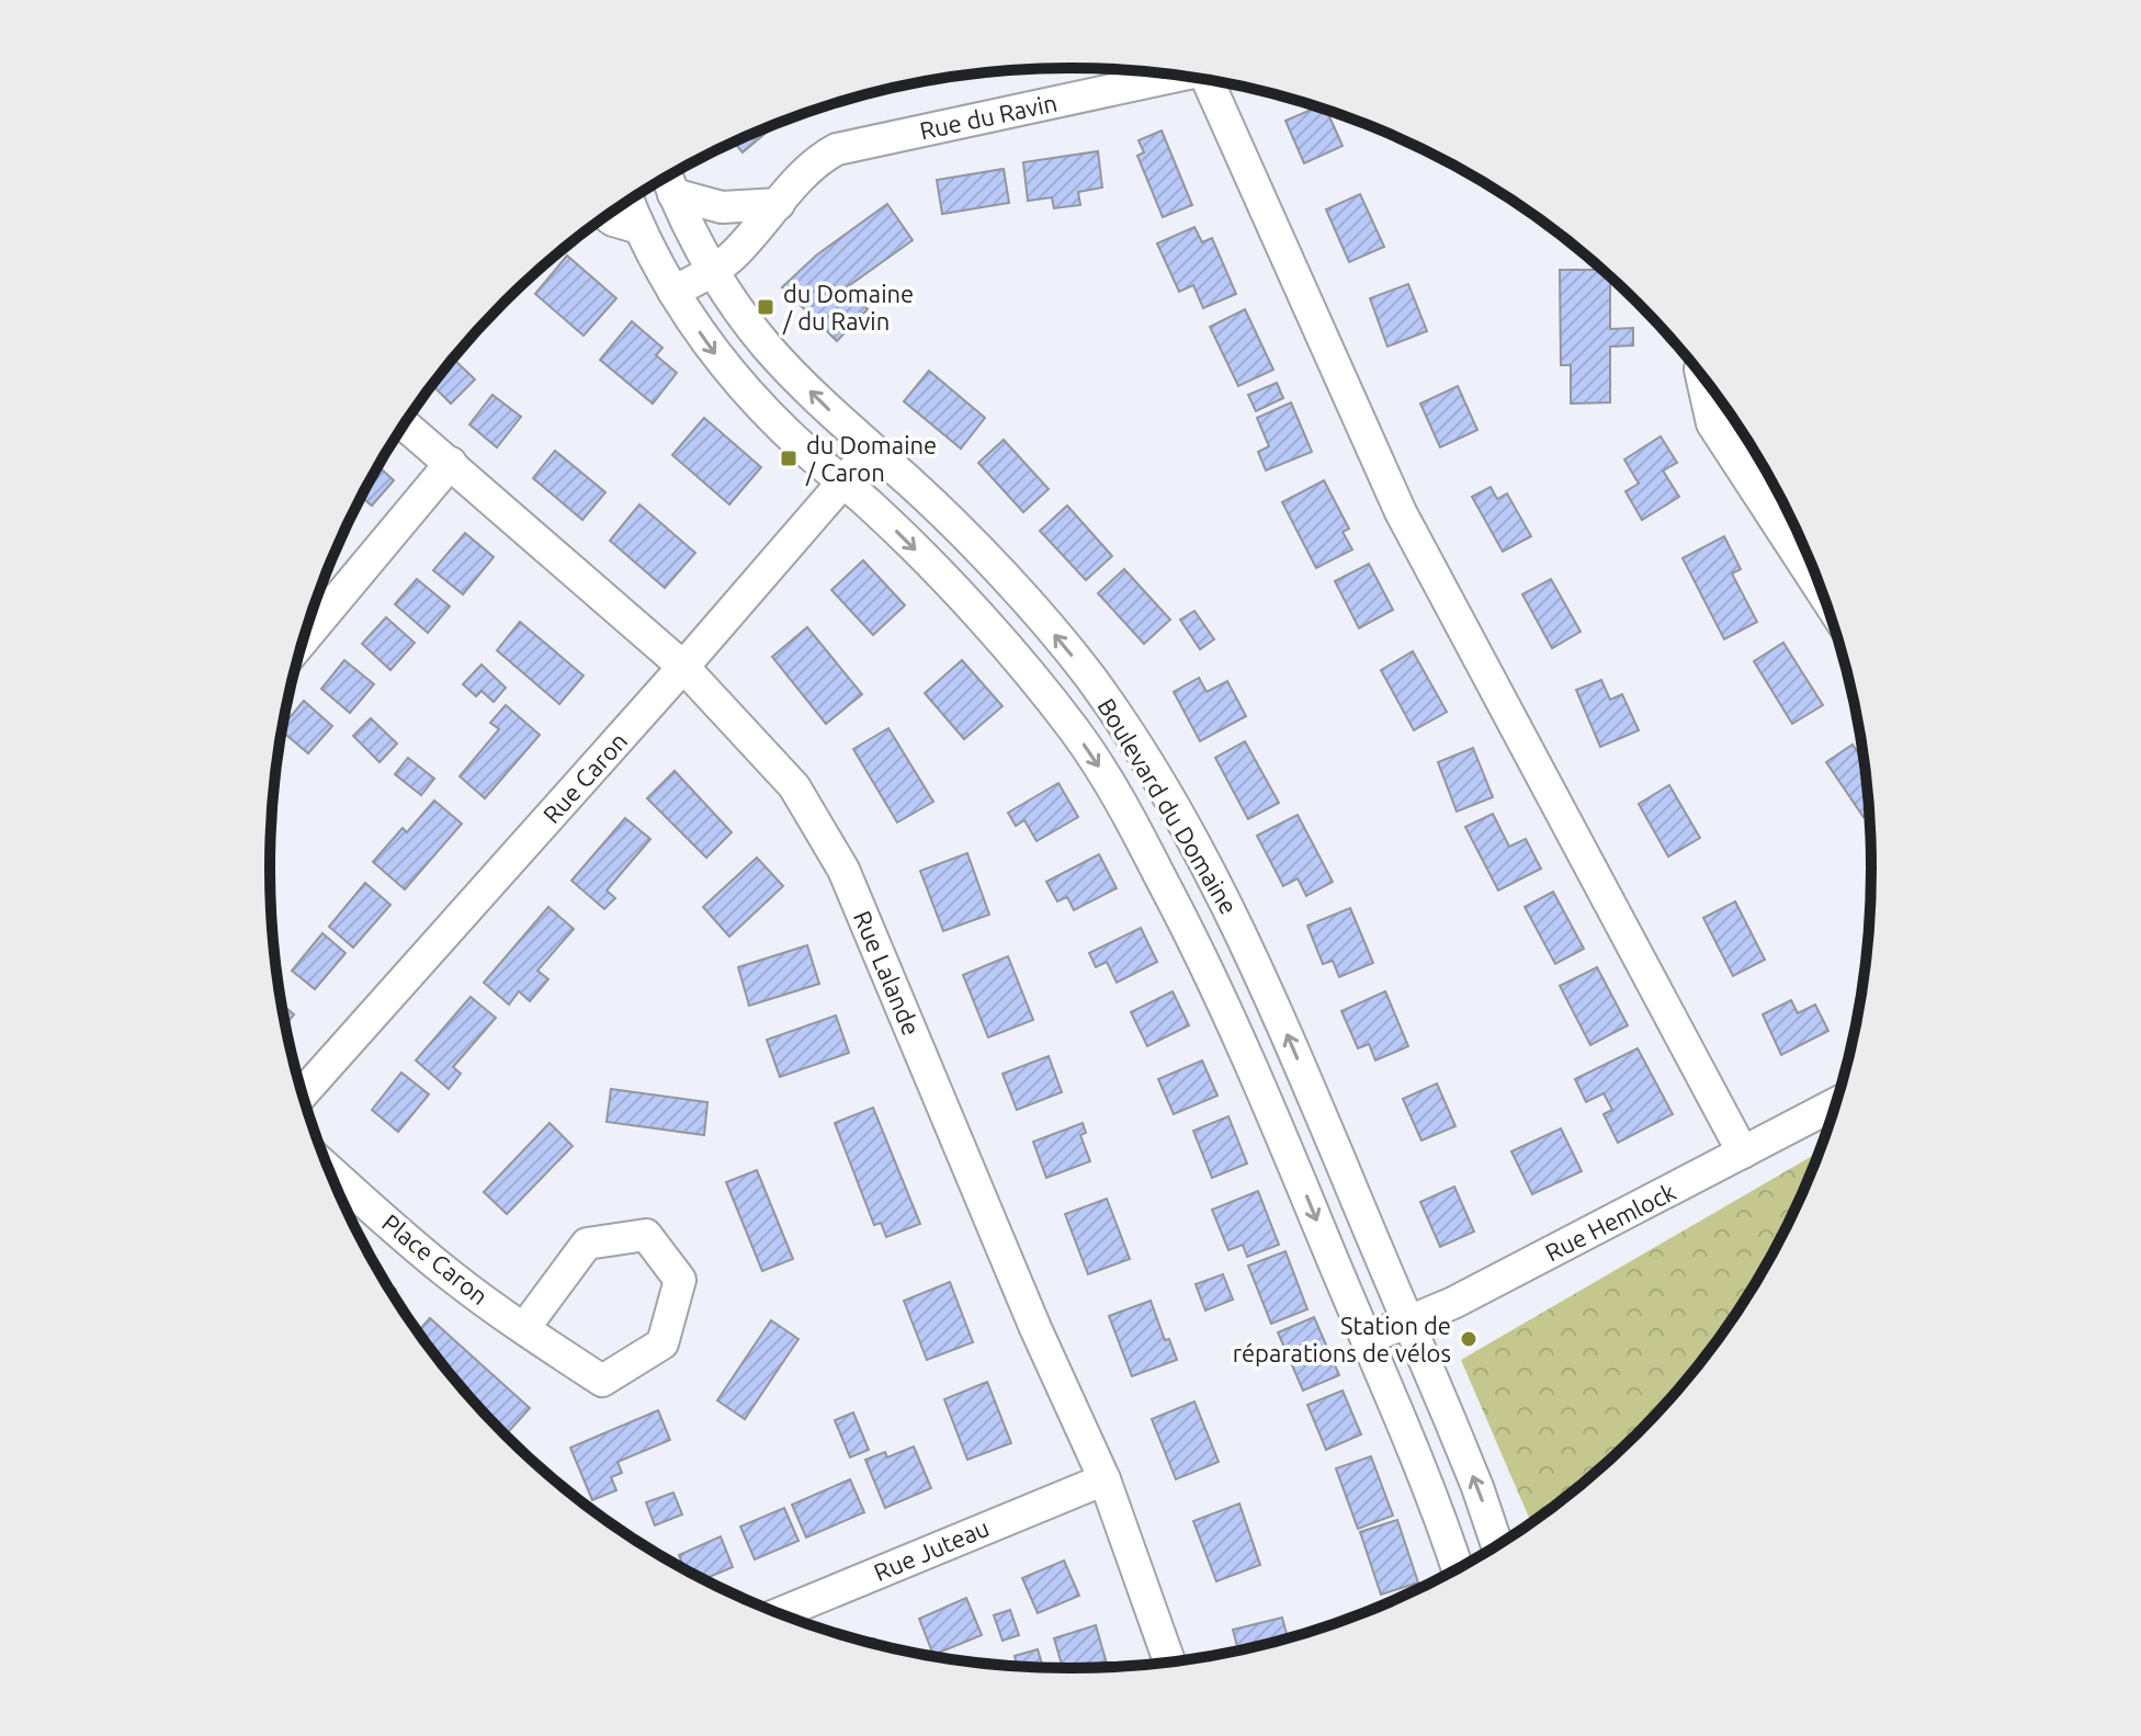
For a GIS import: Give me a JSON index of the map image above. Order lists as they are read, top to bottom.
{
  "streets": {
    "street": [
      "Rue du Ravin",
      "Rue Caron",
      "Boulevard du Domaine",
      "Rue Lalande",
      "Rue Hemlock",
      "Place Caron",
      "Rue Juteau"
    ]
  },
  "crossings": [
    ["Rue du Ravin", "Boulevard du Domaine"],
    ["Rue Caron", "Boulevard du Domaine"],
    ["Rue Caron", "Rue Lalande"],
    ["Boulevard du Domaine", "Rue Hemlock"],
    ["Rue Lalande", "Rue Juteau"]
  ],
  "places": {
    "transit": ["du Domaine / du Ravin", "du Domaine / Caron"],
    "other": ["Station de réparations de vélos"]
  }
}
